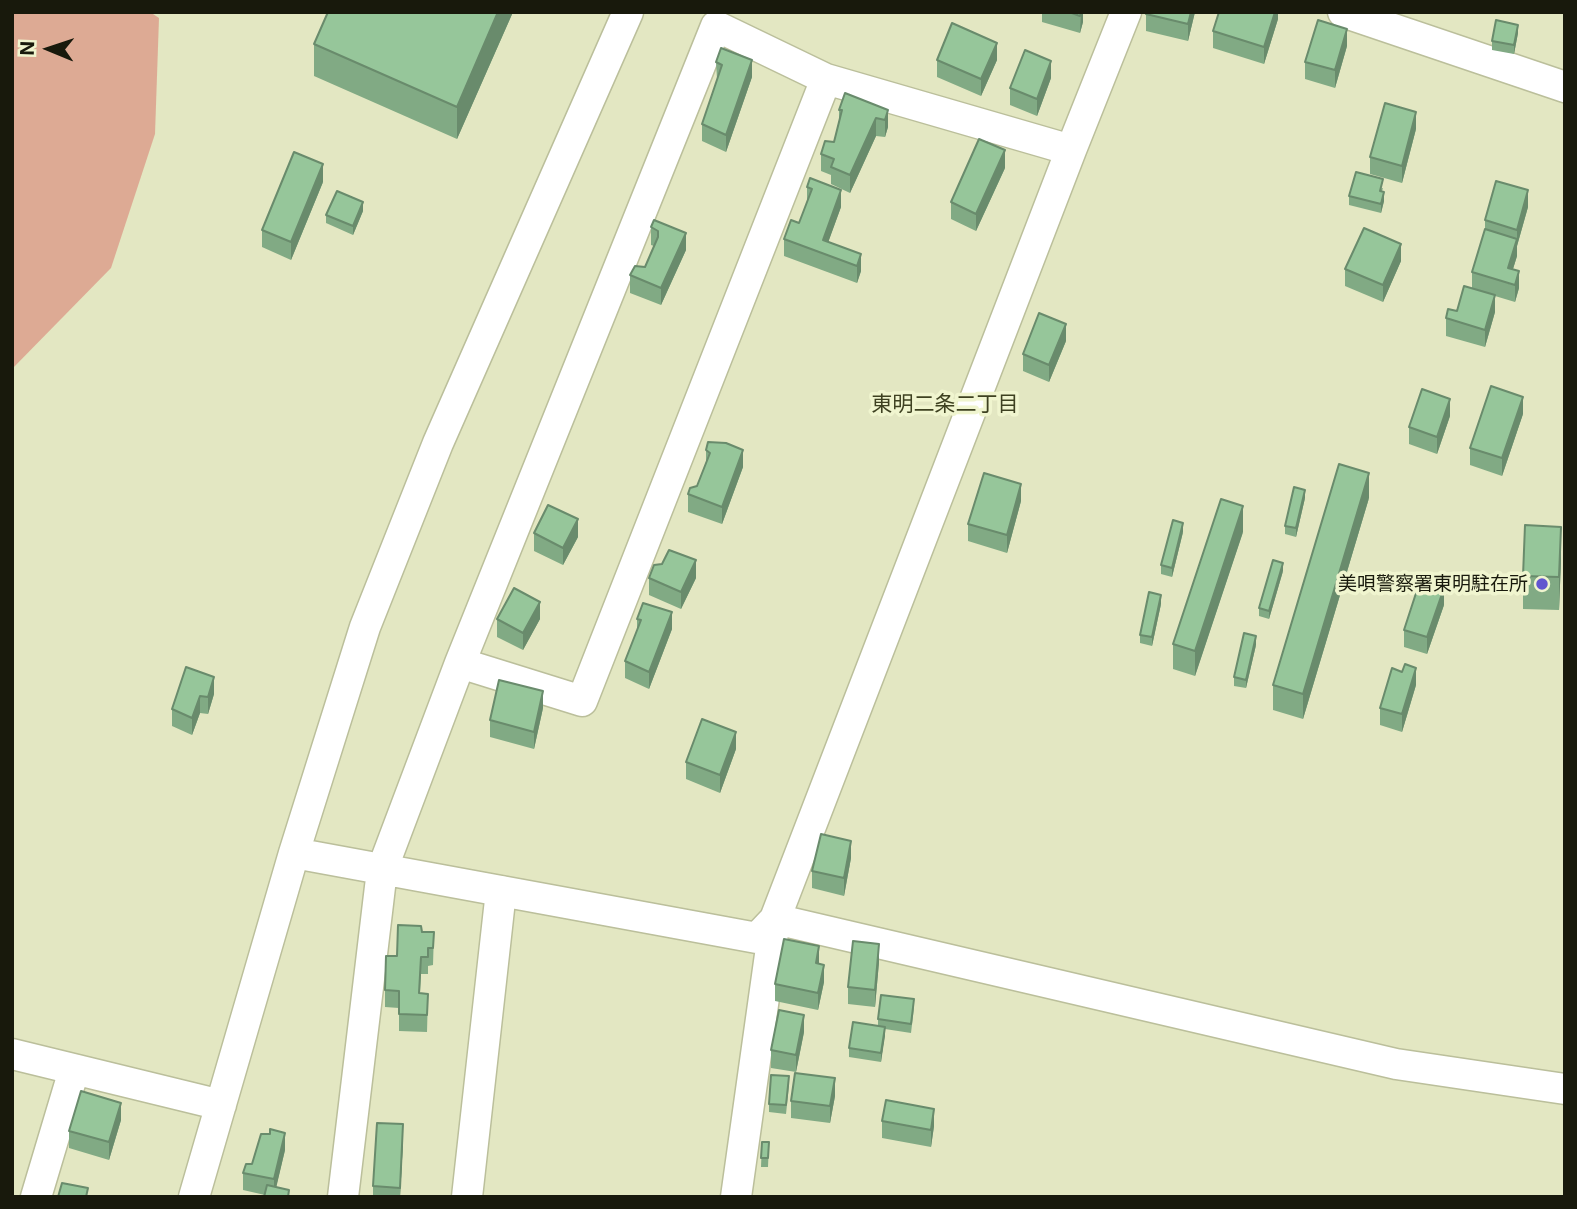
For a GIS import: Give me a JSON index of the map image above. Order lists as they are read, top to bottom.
{
  "districts": ["東明二条二丁目"],
  "places": ["美唄警察署東明駐在所"],
  "north": "left"
}
